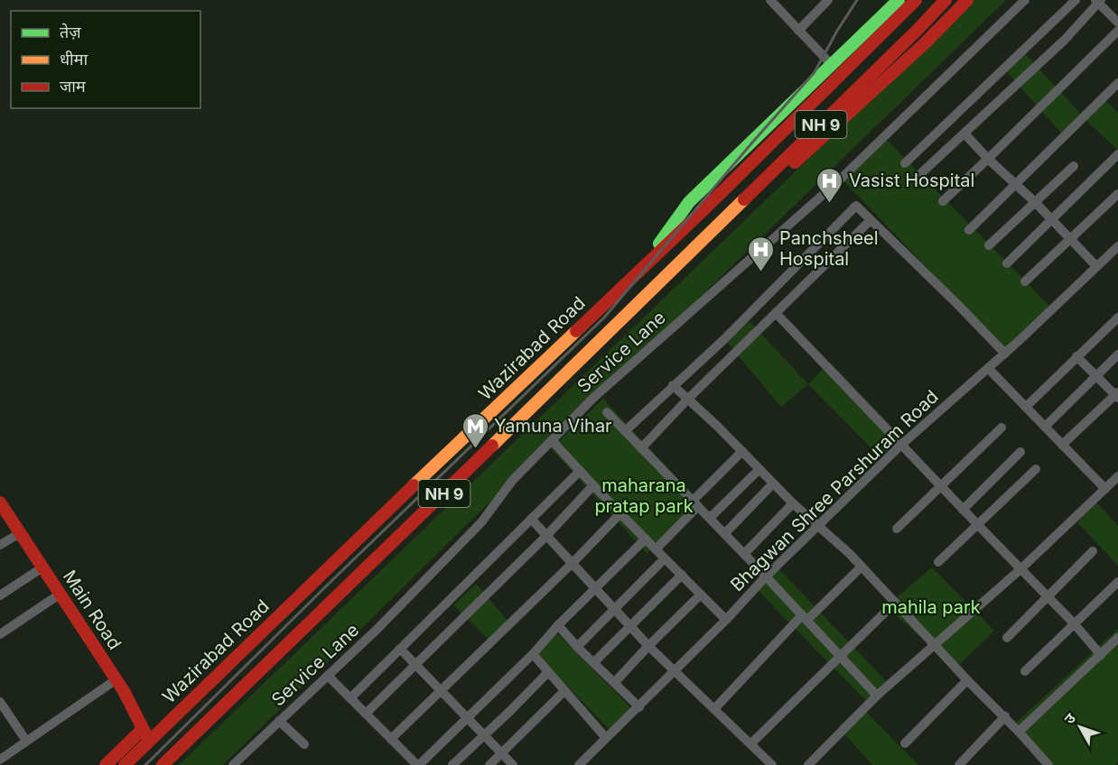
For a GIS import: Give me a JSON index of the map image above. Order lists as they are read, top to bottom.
{
  "streets": {
    "main road": ["NH 9", "Wazirabad Road", "Main Road"],
    "street": ["Service Lane", "Bhagwan Shree Parshuram Road"]
  },
  "crossings": [
    ["Wazirabad Road", "Main Road"]
  ],
  "parks": ["maharana pratap park", "mahila park"],
  "places": {
    "hospital": ["Vasist Hospital", "Panchsheel Hospital"],
    "metro station": ["Yamuna Vihar"]
  },
  "legend": ["तेज़", "धीमा", "जाम"],
  "north": "top left"
}
